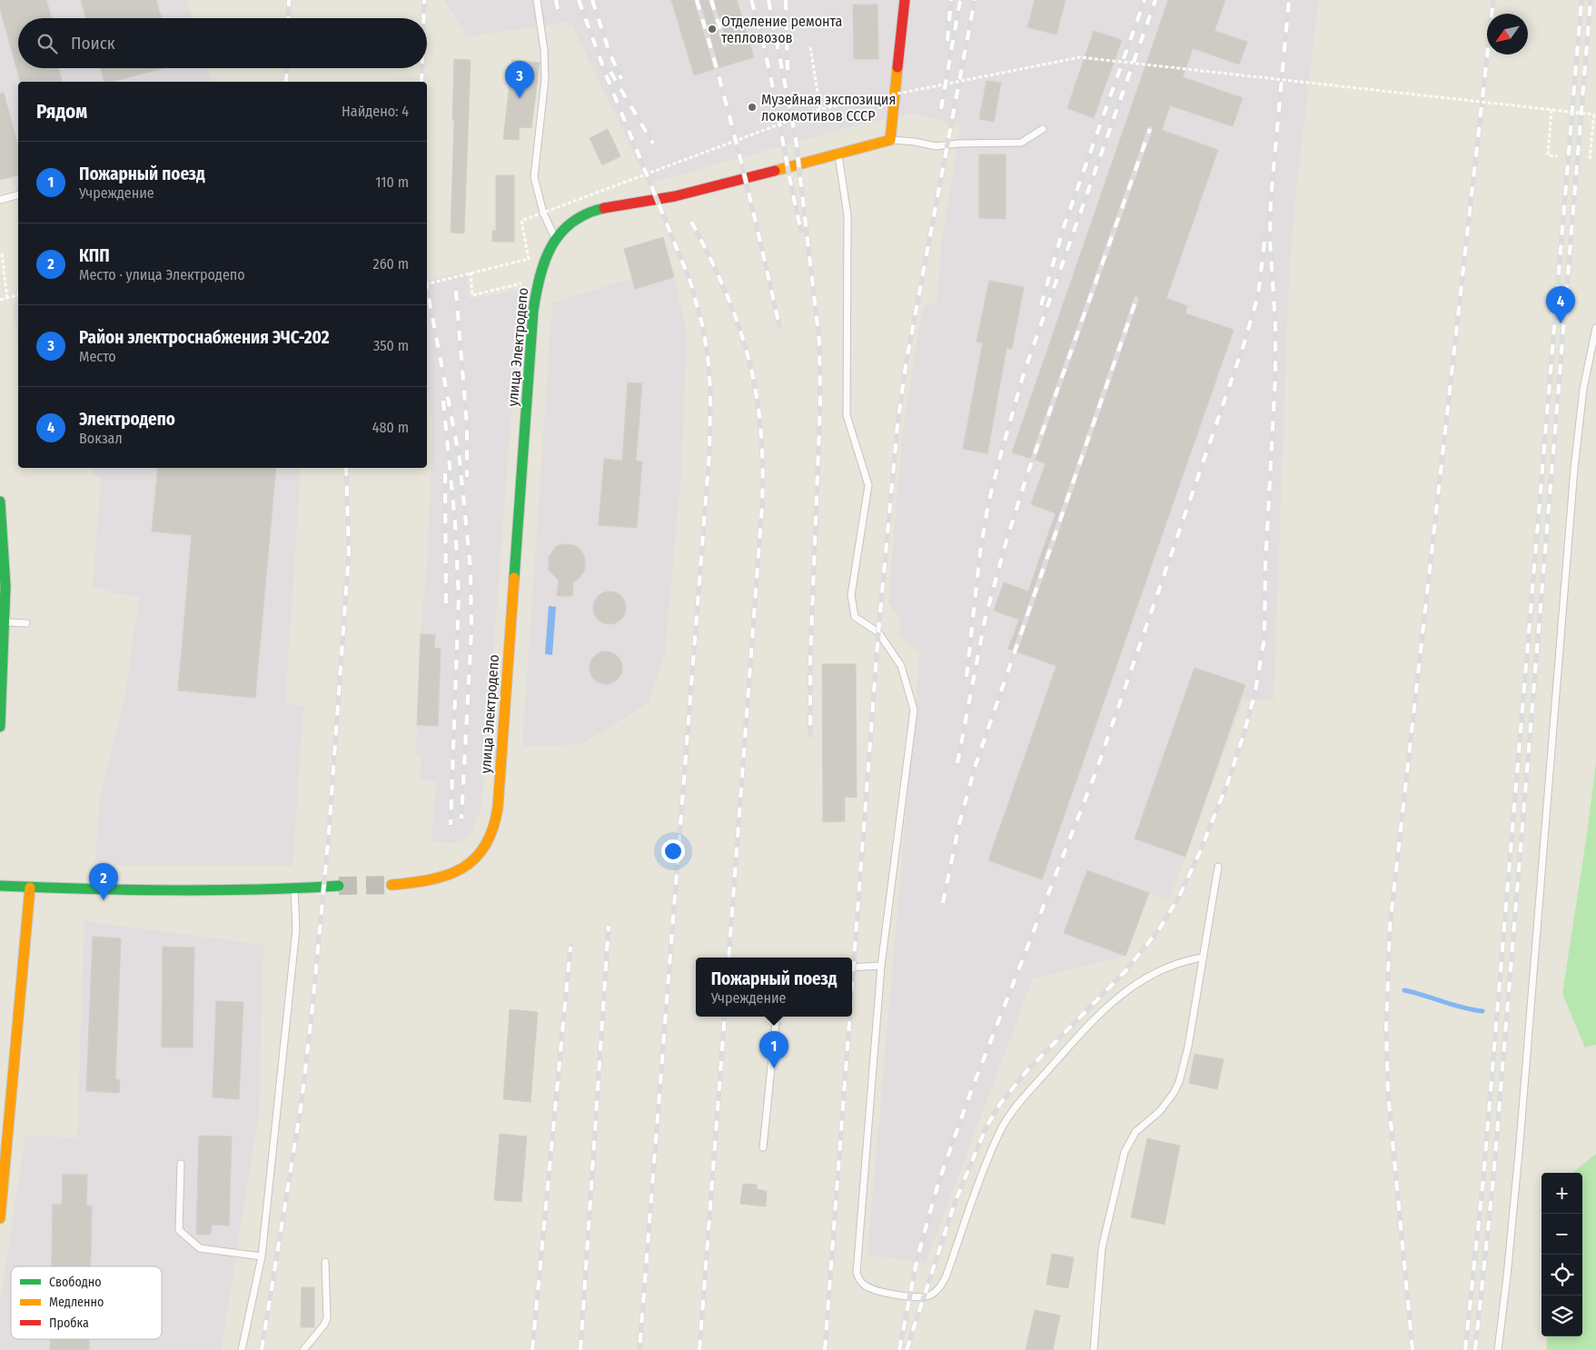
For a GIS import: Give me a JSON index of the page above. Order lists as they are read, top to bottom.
{
  "streets": {
    "street": ["улица Электродепо"]
  },
  "places": ["Отделение ремонта тепловозов", "Музейная экспозиция локомотивов СССР"],
  "legend": ["Свободно", "Медленно", "Пробка"],
  "north": "bottom left",
  "page": {
    "search": "Поиск",
    "pins": [
      "3",
      "4",
      "2",
      "1"
    ],
    "heading": ["Рядом", "Найдено: 4"],
    "list": [
      {
        "mark": "1",
        "name": "Пожарный поезд",
        "note": "Учреждение",
        "value": "110 m"
      },
      {
        "mark": "2",
        "name": "КПП",
        "note": "Место · улица Электродепо",
        "value": "260 m"
      },
      {
        "mark": "3",
        "name": "Район электроснабжения ЭЧС-202",
        "note": "Место",
        "value": "350 m"
      },
      {
        "mark": "4",
        "name": "Электродепо",
        "note": "Вокзал",
        "value": "480 m"
      }
    ],
    "popup": ["Пожарный поезд", "Учреждение"],
    "map_buttons": ["+", "−"]
  }
}
